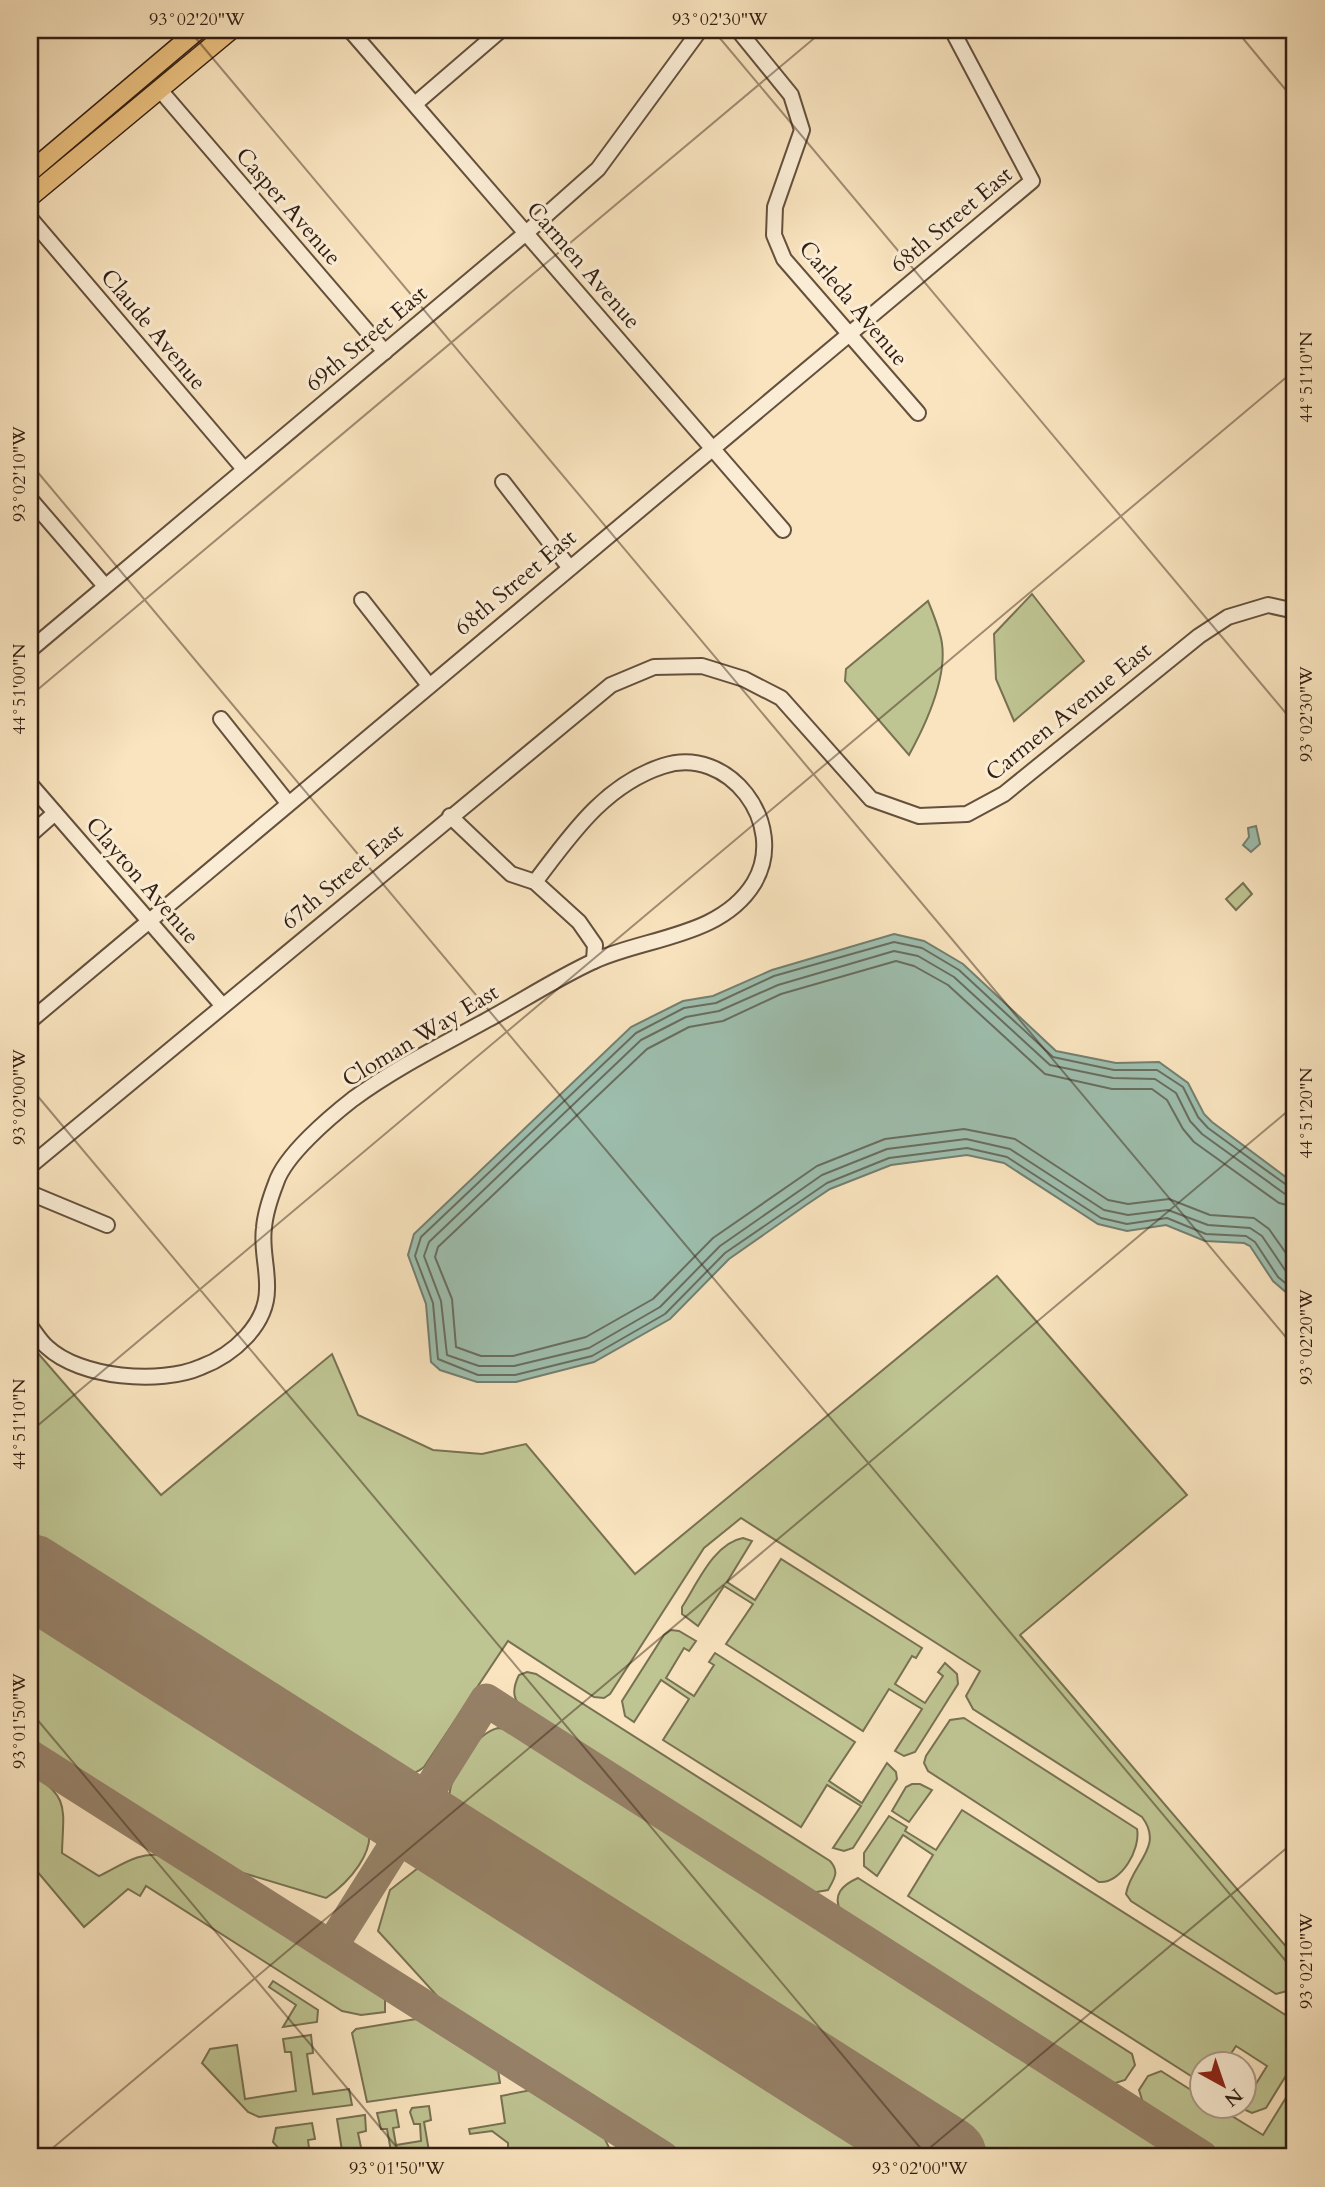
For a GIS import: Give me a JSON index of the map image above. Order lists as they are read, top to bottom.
{
  "streets": {
    "street": [
      "Casper Avenue",
      "68th Street East",
      "Carmen Avenue",
      "Carleda Avenue",
      "Claude Avenue",
      "69th Street East",
      "Carmen Avenue East",
      "67th Street East",
      "Clayton Avenue",
      "Cloman Way East"
    ]
  },
  "crossings": [
    ["Casper Avenue", "69th Street East"],
    ["68th Street East", "Carmen Avenue"],
    ["68th Street East", "Carleda Avenue"],
    ["68th Street East", "Clayton Avenue"],
    ["Carmen Avenue", "69th Street East"],
    ["Claude Avenue", "69th Street East"],
    ["Carmen Avenue East", "67th Street East"],
    ["67th Street East", "Clayton Avenue"]
  ],
  "north": "bottom right",
  "coordinates": [
    "93°02'20\"W",
    "93°02'30\"W",
    "44°51'10\"N",
    "93°02'10\"W",
    "44°51'00\"N",
    "93°02'00\"W",
    "44°51'20\"N",
    "93°01'50\"W"
  ]
}
